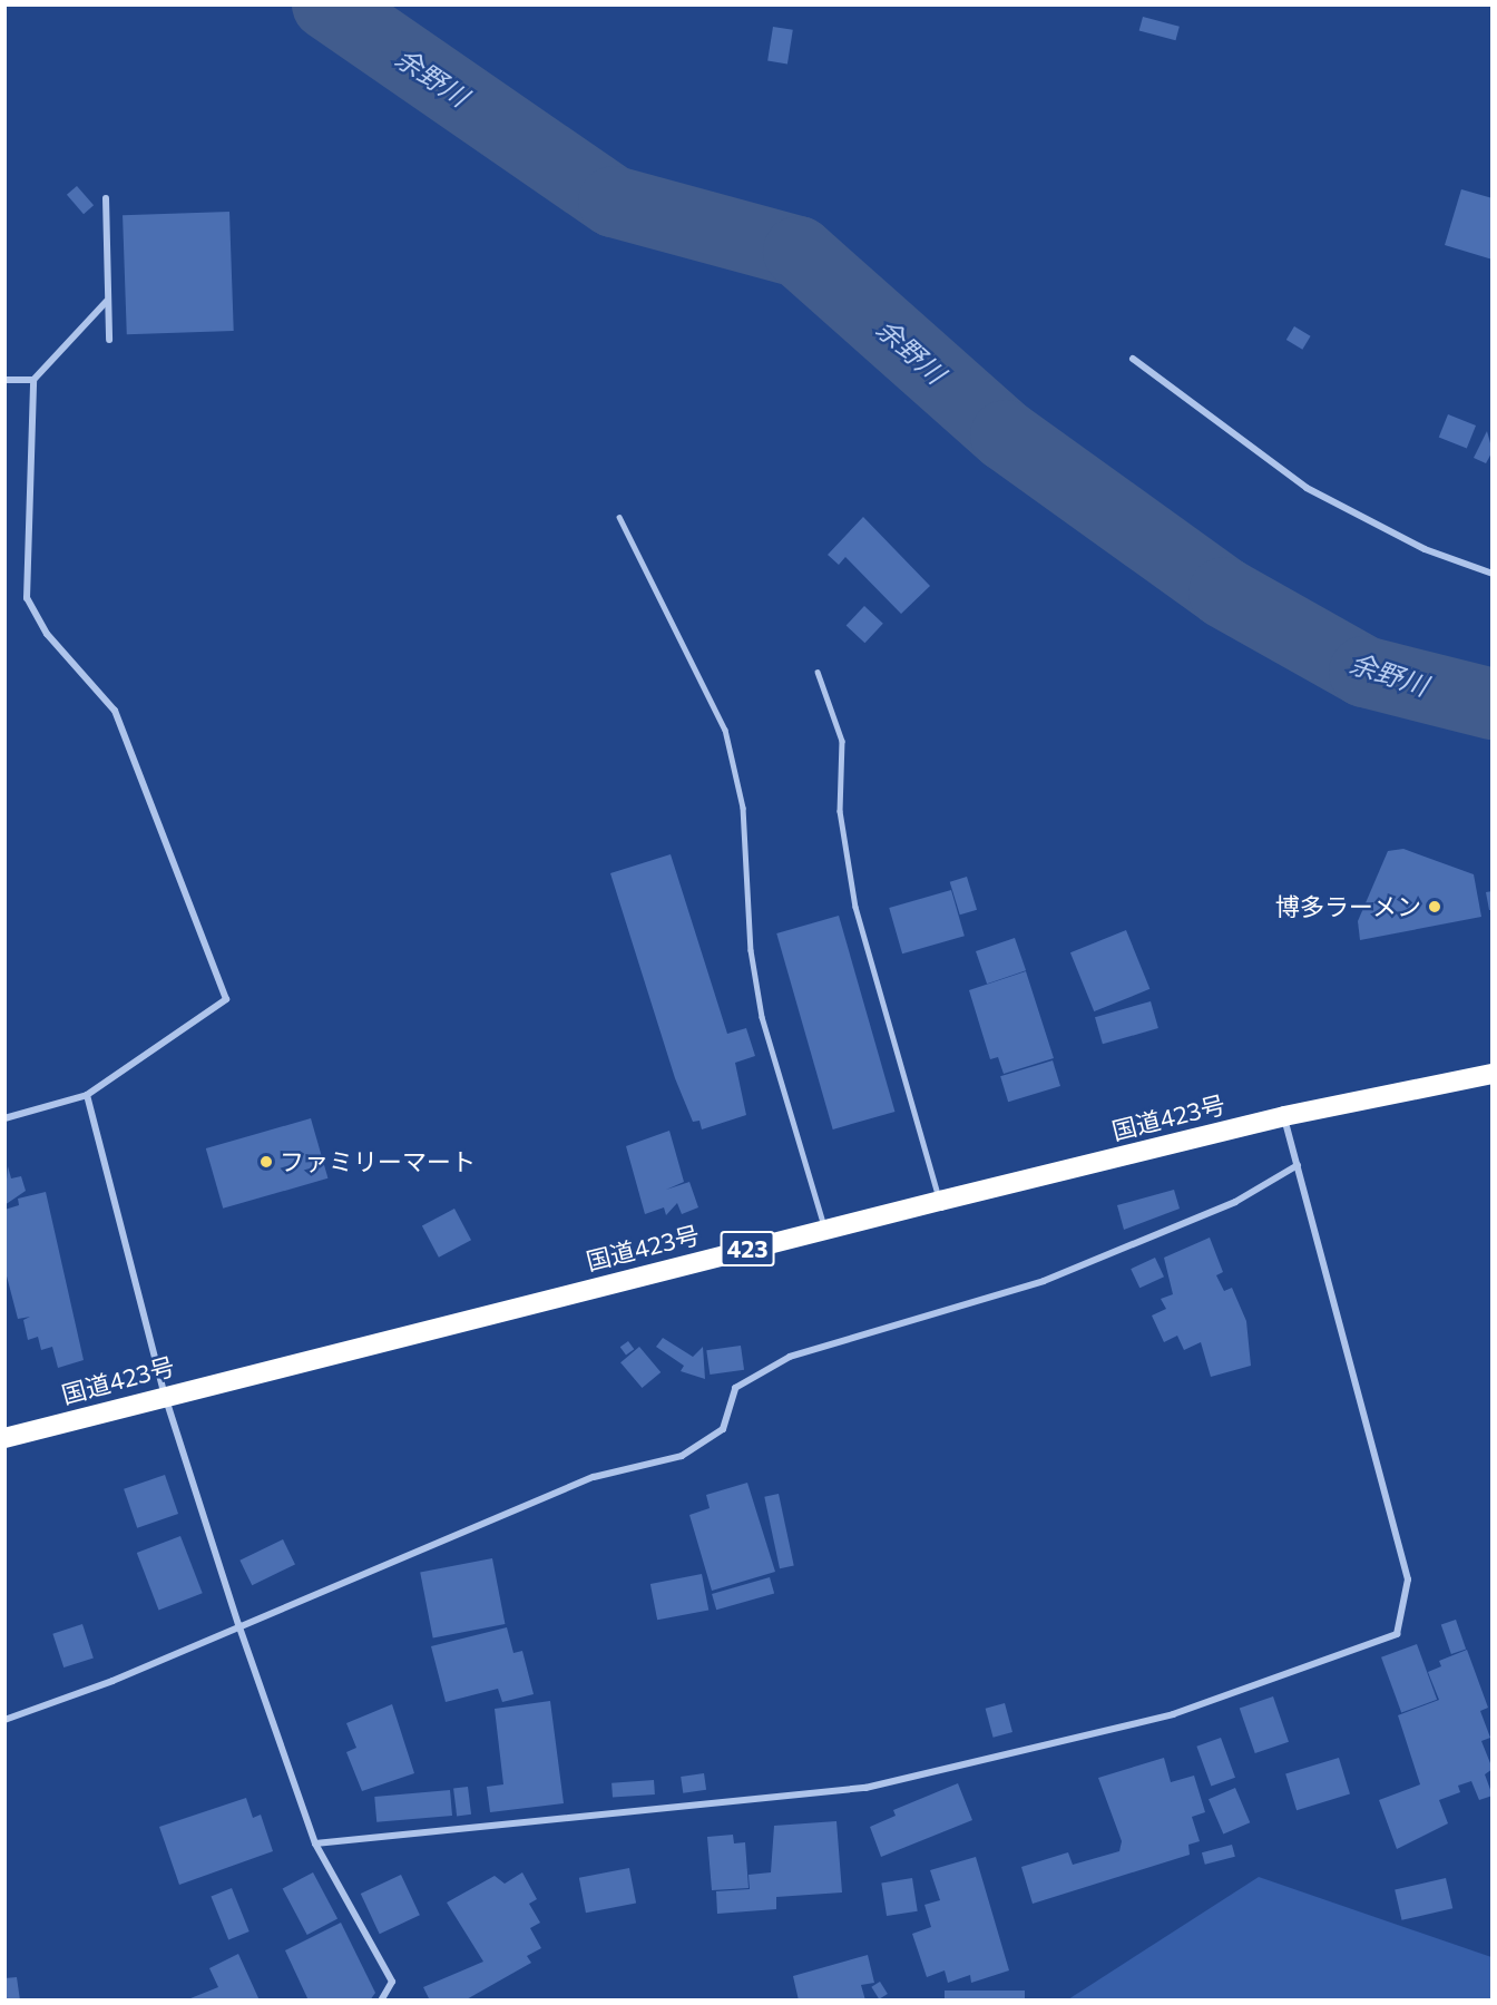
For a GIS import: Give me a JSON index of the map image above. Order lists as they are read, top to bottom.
{
  "streets": {
    "highway": ["国道423号", "423"]
  },
  "water": ["余野川"],
  "places": ["博多ラーメン", "ファミリーマート"]
}
